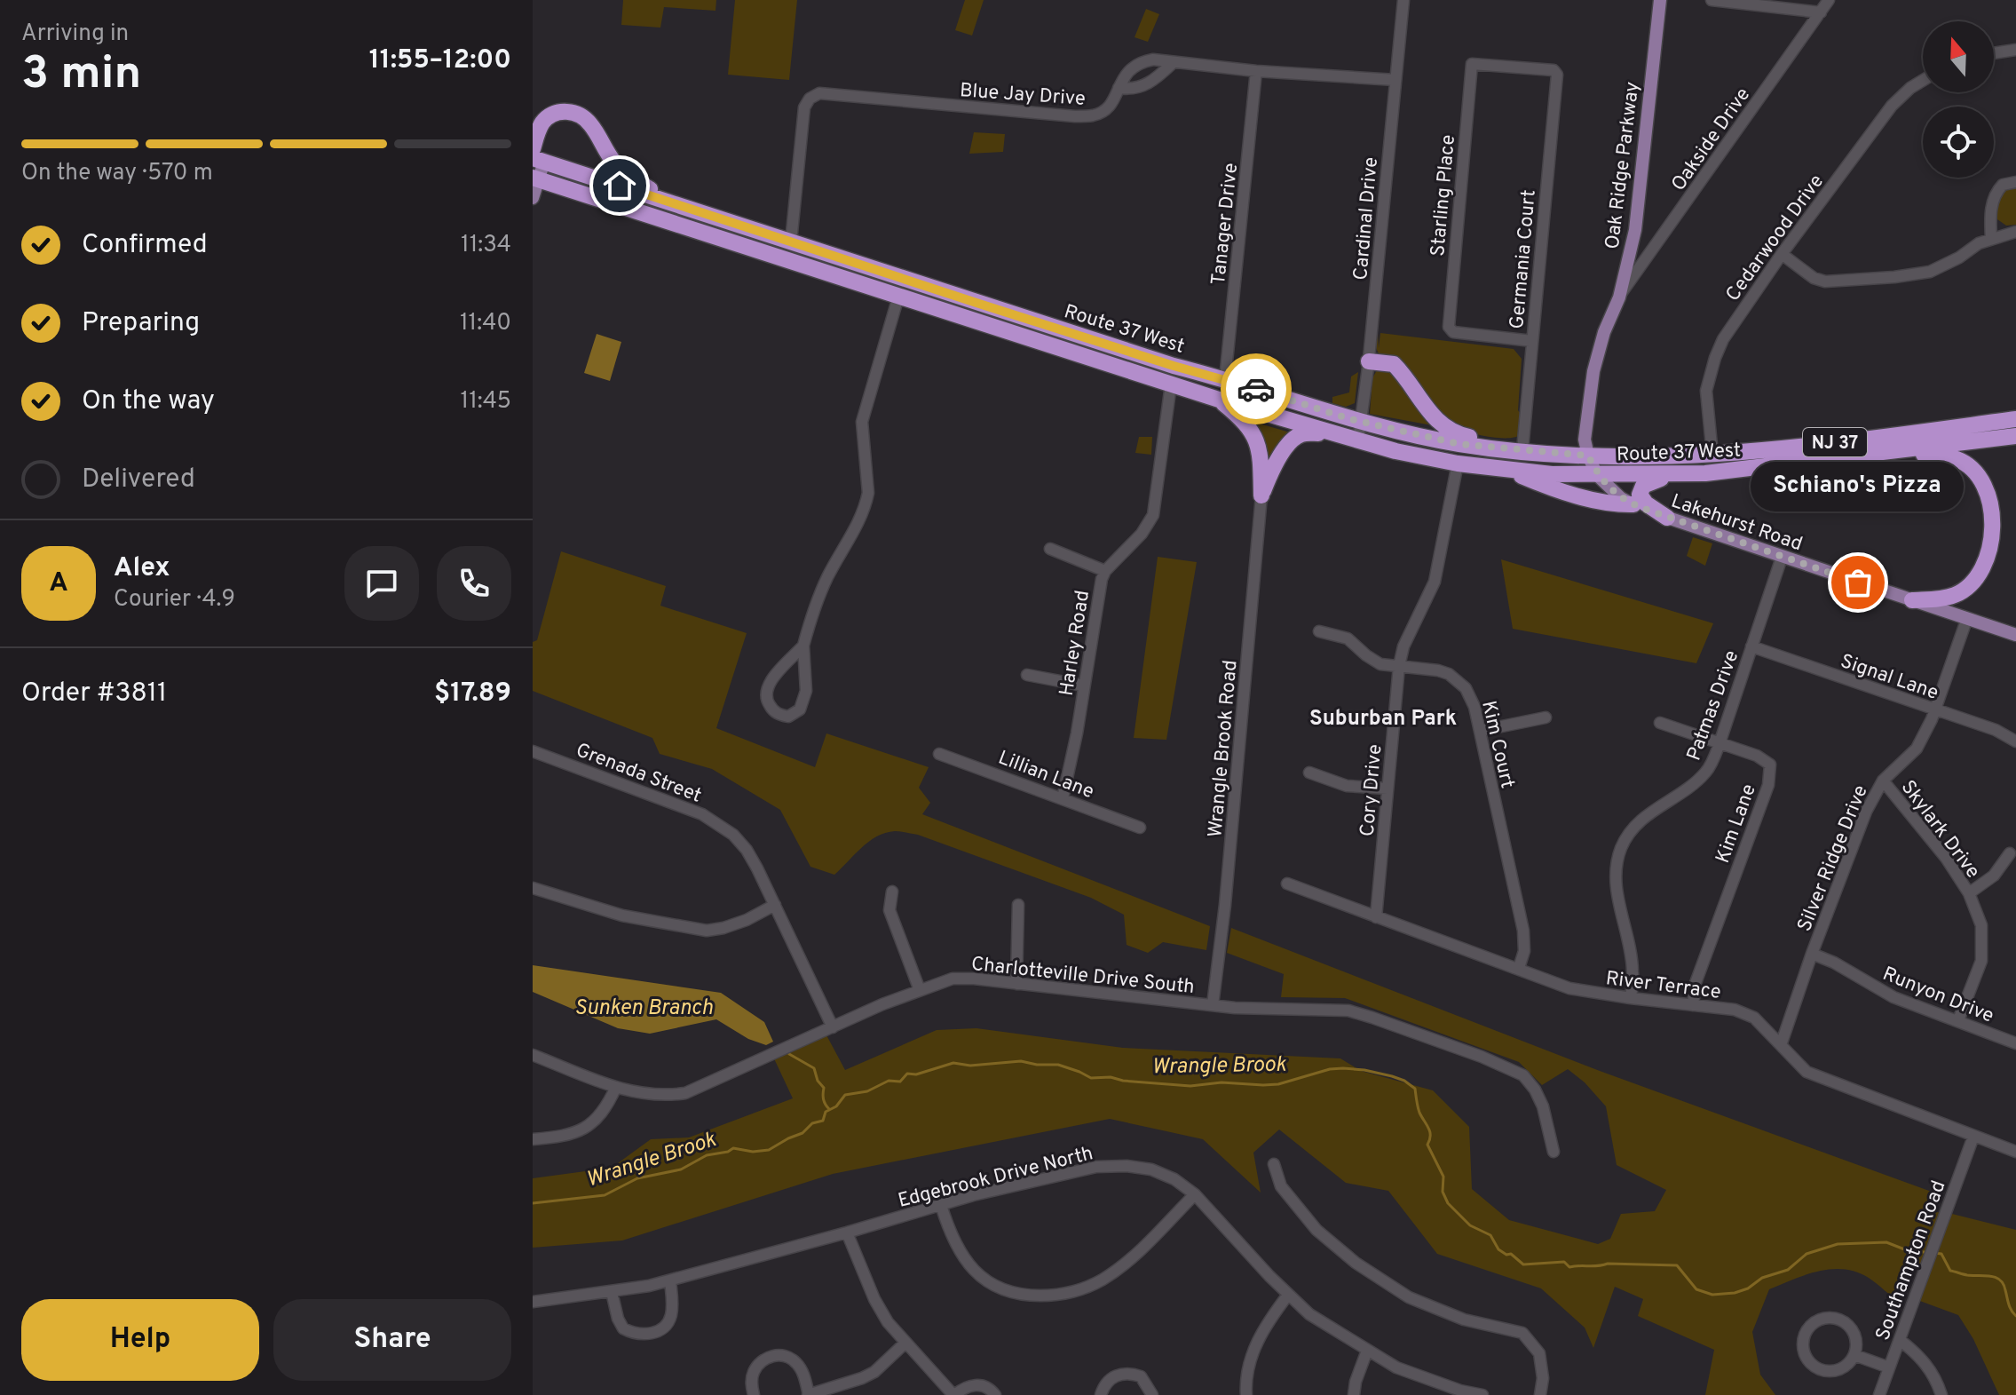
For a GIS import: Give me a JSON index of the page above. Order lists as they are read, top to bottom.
{
  "streets": {
    "highway": ["Route 37 West", "NJ 37"],
    "main road": ["Oak Ridge Parkway", "Lakehurst Road"],
    "street": [
      "Blue Jay Drive",
      "Oakside Drive",
      "Starling Place",
      "Cardinal Drive",
      "Tanager Drive",
      "Cedarwood Drive",
      "Germania Court",
      "Harley Road",
      "Signal Lane",
      "Patmas Drive",
      "Kim Court",
      "Wrangle Brook Road",
      "Grenada Street",
      "Lillian Lane",
      "Cory Drive",
      "Kim Lane",
      "Skylark Drive",
      "Silver Ridge Drive",
      "Charlotteville Drive South",
      "River Terrace",
      "Runyon Drive",
      "Edgebrook Drive North",
      "Southampton Road"
    ]
  },
  "crossings": [
    ["Blue Jay Drive", "Cardinal Drive"],
    ["Blue Jay Drive", "Tanager Drive"],
    ["Blue Jay Drive", "Route 37 West"],
    ["Oakside Drive", "Oak Ridge Parkway"],
    ["Oak Ridge Parkway", "Route 37 West"],
    ["Oak Ridge Parkway", "Lakehurst Road"],
    ["Starling Place", "Germania Court"],
    ["Cardinal Drive", "Route 37 West"],
    ["Tanager Drive", "Route 37 West"],
    ["Cedarwood Drive", "Route 37 West"],
    ["Germania Court", "Route 37 West"],
    ["Route 37 West", "Lakehurst Road"],
    ["Route 37 West", "Harley Road"],
    ["Route 37 West", "Cory Drive"],
    ["Lakehurst Road", "Patmas Drive"],
    ["Lakehurst Road", "Silver Ridge Drive"],
    ["Harley Road", "Lillian Lane"],
    ["Signal Lane", "Patmas Drive"],
    ["Signal Lane", "Silver Ridge Drive"],
    ["Patmas Drive", "Kim Lane"],
    ["Patmas Drive", "River Terrace"],
    ["Kim Court", "Cory Drive"],
    ["Kim Court", "River Terrace"],
    ["Wrangle Brook Road", "Charlotteville Drive South"],
    ["Grenada Street", "Charlotteville Drive South"],
    ["Cory Drive", "River Terrace"],
    ["Kim Lane", "River Terrace"],
    ["Skylark Drive", "Silver Ridge Drive"],
    ["Skylark Drive", "Runyon Drive"],
    ["Silver Ridge Drive", "River Terrace"],
    ["Silver Ridge Drive", "Runyon Drive"],
    ["River Terrace", "Southampton Road"]
  ],
  "districts": ["Suburban Park"],
  "water": ["Sunken Branch", "Wrangle Brook"],
  "places": ["Schiano's Pizza"],
  "north": "top",
  "page": {
    "heading": ["3 min", "Arriving in", "11:55–12:00"],
    "panel": [
      "Alex",
      "Courier · 4.9",
      "Order #3811",
      "$17.89"
    ],
    "bar": "On the way · 570 m",
    "list": [
      ["Confirmed", "11:34"],
      ["Preparing", "11:40"],
      ["On the way", "11:45"],
      "Delivered"
    ],
    "bubble": "Schiano's Pizza",
    "round": "A",
    "buttons": ["Help", "Share"]
  }
}
